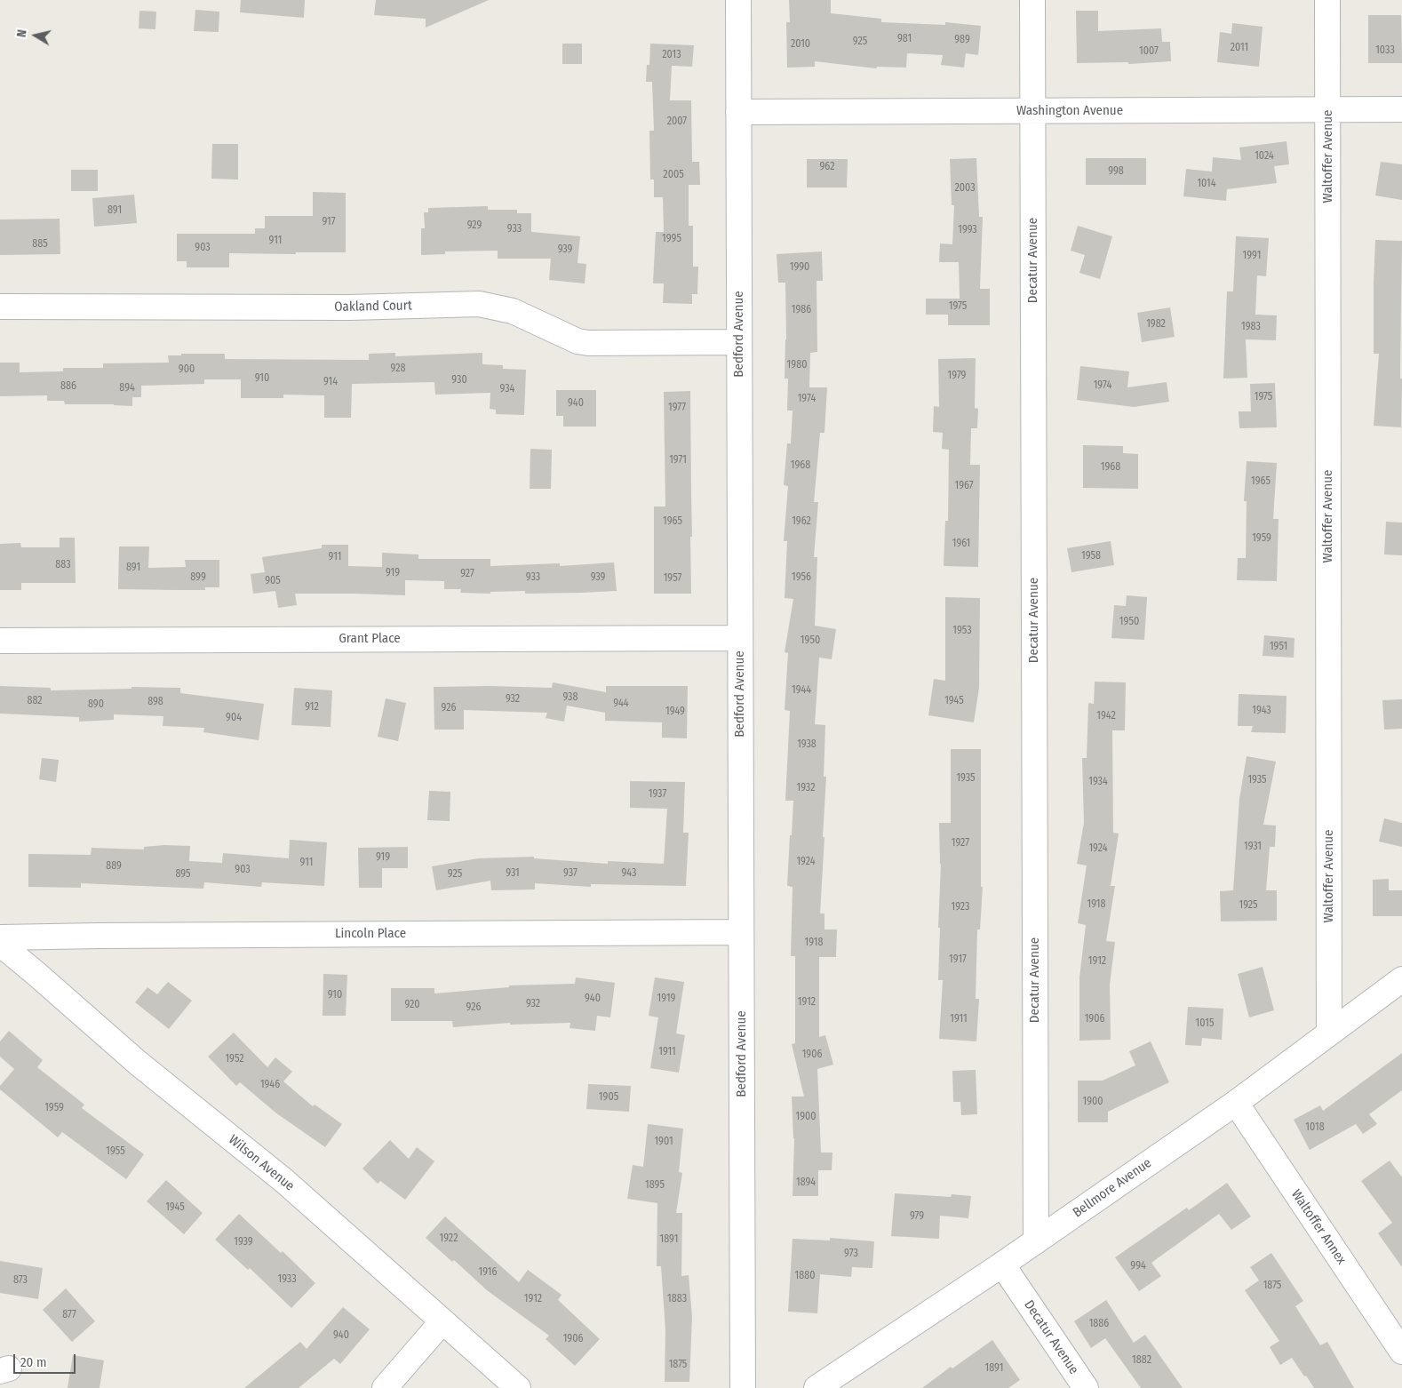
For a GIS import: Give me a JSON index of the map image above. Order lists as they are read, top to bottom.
{
  "streets": {
    "street": [
      "Washington Avenue",
      "Waltoffer Avenue",
      "Decatur Avenue",
      "Oakland Court",
      "Bedford Avenue",
      "Grant Place",
      "Lincoln Place",
      "Wilson Avenue",
      "Bellmore Avenue",
      "Waltoffer Annex"
    ]
  },
  "crossings": [
    ["Washington Avenue", "Waltoffer Avenue"],
    ["Washington Avenue", "Decatur Avenue"],
    ["Washington Avenue", "Bedford Avenue"],
    ["Waltoffer Avenue", "Bellmore Avenue"],
    ["Decatur Avenue", "Bellmore Avenue"],
    ["Oakland Court", "Bedford Avenue"],
    ["Bedford Avenue", "Grant Place"],
    ["Bedford Avenue", "Lincoln Place"],
    ["Bellmore Avenue", "Waltoffer Annex"]
  ],
  "house_numbers": [
    "981",
    "989",
    "925",
    "2010",
    "2011",
    "1033",
    "1007",
    "2013",
    "2007",
    "1024",
    "962",
    "998",
    "2005",
    "1014",
    "2003",
    "891",
    "917",
    "929",
    "933",
    "1993",
    "1995",
    "911",
    "885",
    "903",
    "939",
    "1991",
    "1990",
    "1975",
    "1986",
    "1982",
    "1983",
    "1980",
    "928",
    "900",
    "1979",
    "910",
    "930",
    "914",
    "1974",
    "886",
    "894",
    "934",
    "1975",
    "1974",
    "940",
    "1977",
    "1971",
    "1968",
    "1968",
    "1965",
    "1967",
    "1965",
    "1962",
    "1959",
    "1961",
    "1958",
    "911",
    "883",
    "891",
    "919",
    "927",
    "899",
    "933",
    "939",
    "1956",
    "1957",
    "905",
    "1950",
    "1953",
    "1950",
    "1951",
    "1944",
    "938",
    "932",
    "882",
    "1945",
    "898",
    "944",
    "890",
    "912",
    "926",
    "1943",
    "1949",
    "1942",
    "904",
    "1938",
    "1935",
    "1935",
    "1934",
    "1932",
    "1937",
    "1927",
    "1931",
    "1924",
    "919",
    "1924",
    "911",
    "889",
    "903",
    "931",
    "937",
    "943",
    "895",
    "925",
    "1918",
    "1925",
    "1923",
    "1918",
    "1917",
    "1912",
    "910",
    "940",
    "1919",
    "1912",
    "932",
    "920",
    "926",
    "1911",
    "1906",
    "1015",
    "1911",
    "1906",
    "1952",
    "1946",
    "1905",
    "1900",
    "1959",
    "1900",
    "1018",
    "1901",
    "1955",
    "1894",
    "1895",
    "1945",
    "979",
    "1922",
    "1891",
    "1939",
    "973",
    "994",
    "1916",
    "1880",
    "1933",
    "873",
    "1875",
    "1912",
    "1883",
    "877",
    "1886",
    "940",
    "1906",
    "1882",
    "1875",
    "1891"
  ],
  "scale_bar": "20 m",
  "north": "left"
}
